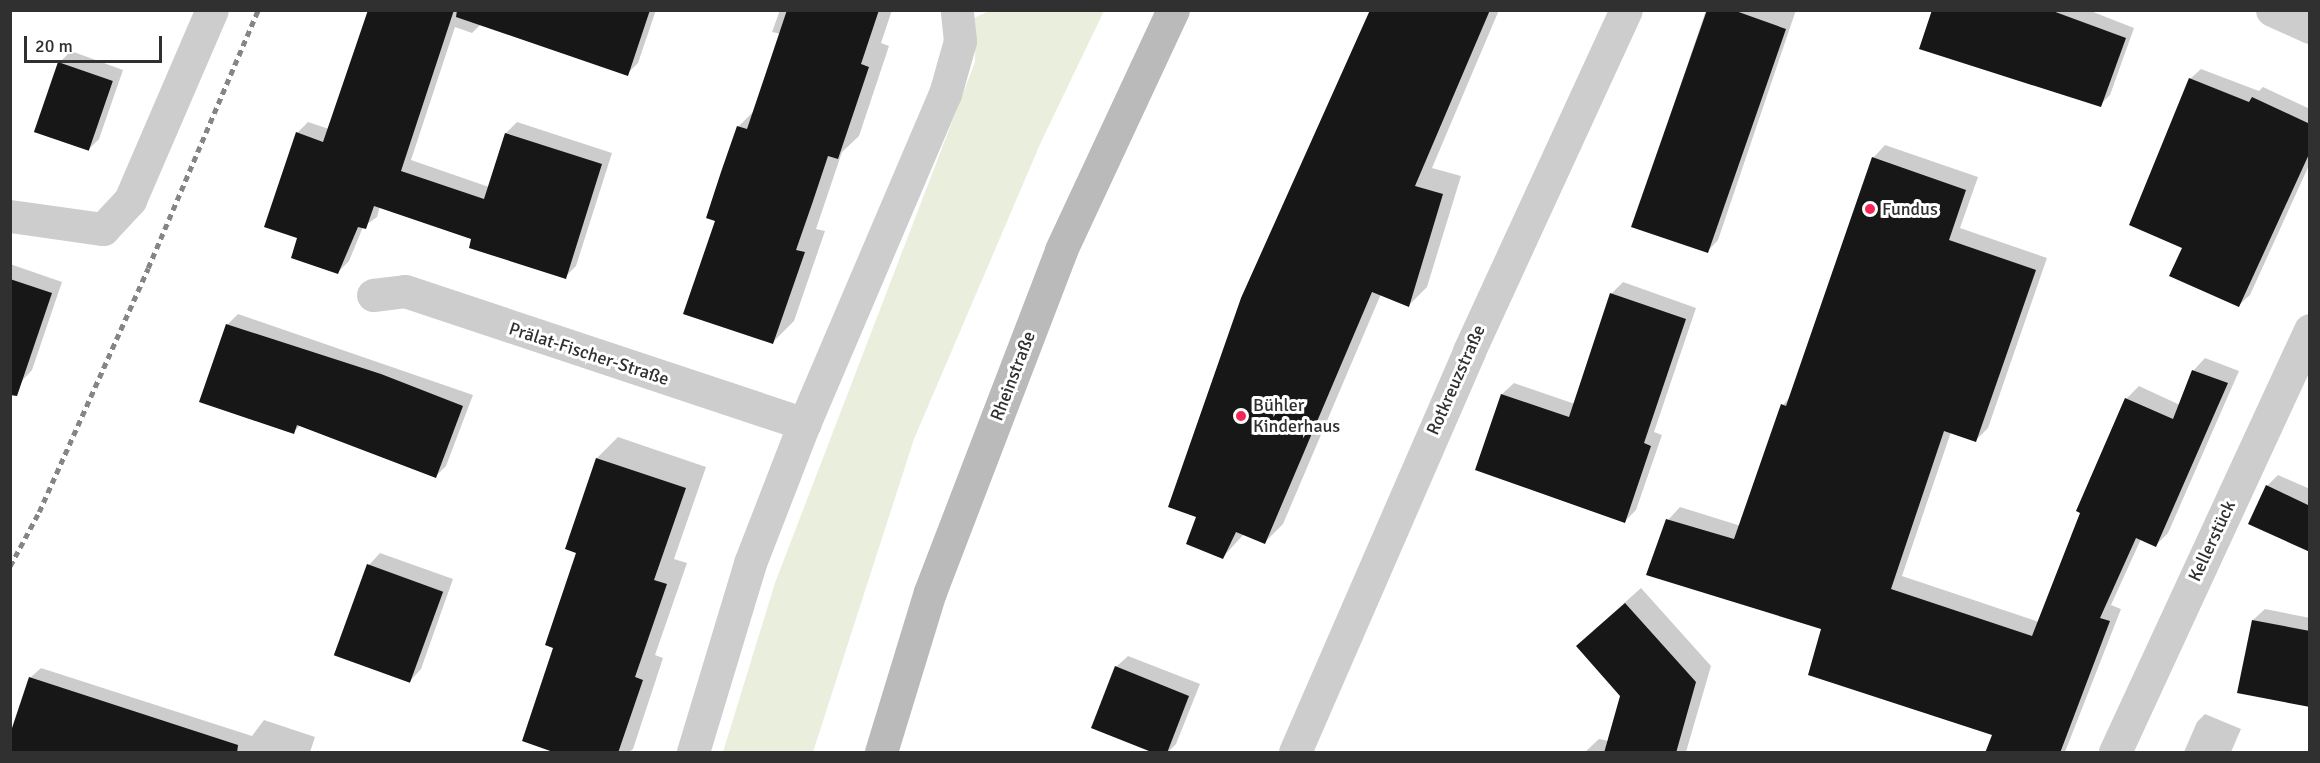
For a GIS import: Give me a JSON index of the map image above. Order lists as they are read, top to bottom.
{
  "streets": {
    "street": [
      "Prälat-Fischer-Straße",
      "Rheinstraße",
      "Rotkreuzstraße",
      "Kellerstück"
    ]
  },
  "places": ["Fundus", "Bühler Kinderhaus"],
  "scale_bar": "20 m"
}
